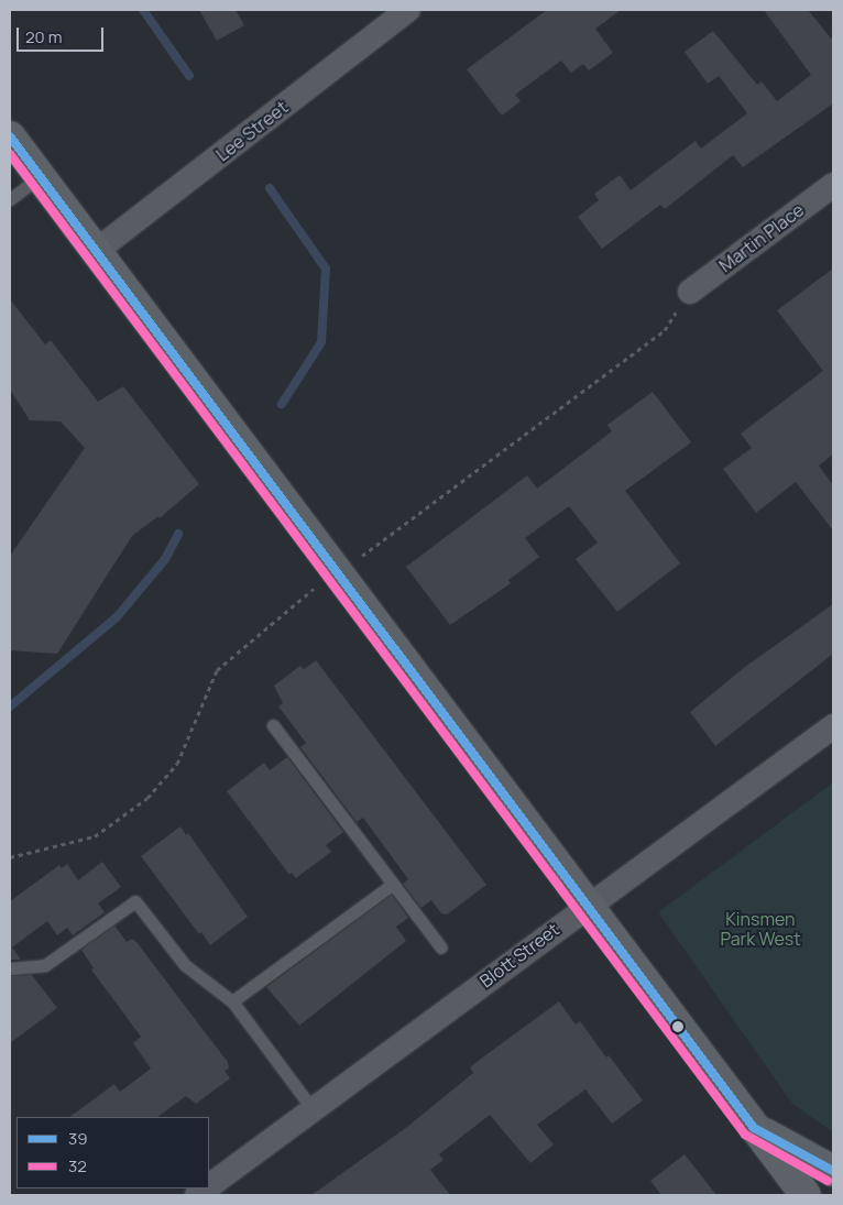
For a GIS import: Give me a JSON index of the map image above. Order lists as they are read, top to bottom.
{
  "streets": {
    "street": ["Lee Street", "Martin Place", "Blott Street"]
  },
  "parks": ["Kinsmen Park West"],
  "lines": ["transit line 39", "transit line 32"],
  "legend": ["39", "32"],
  "scale_bar": "20 m"
}
